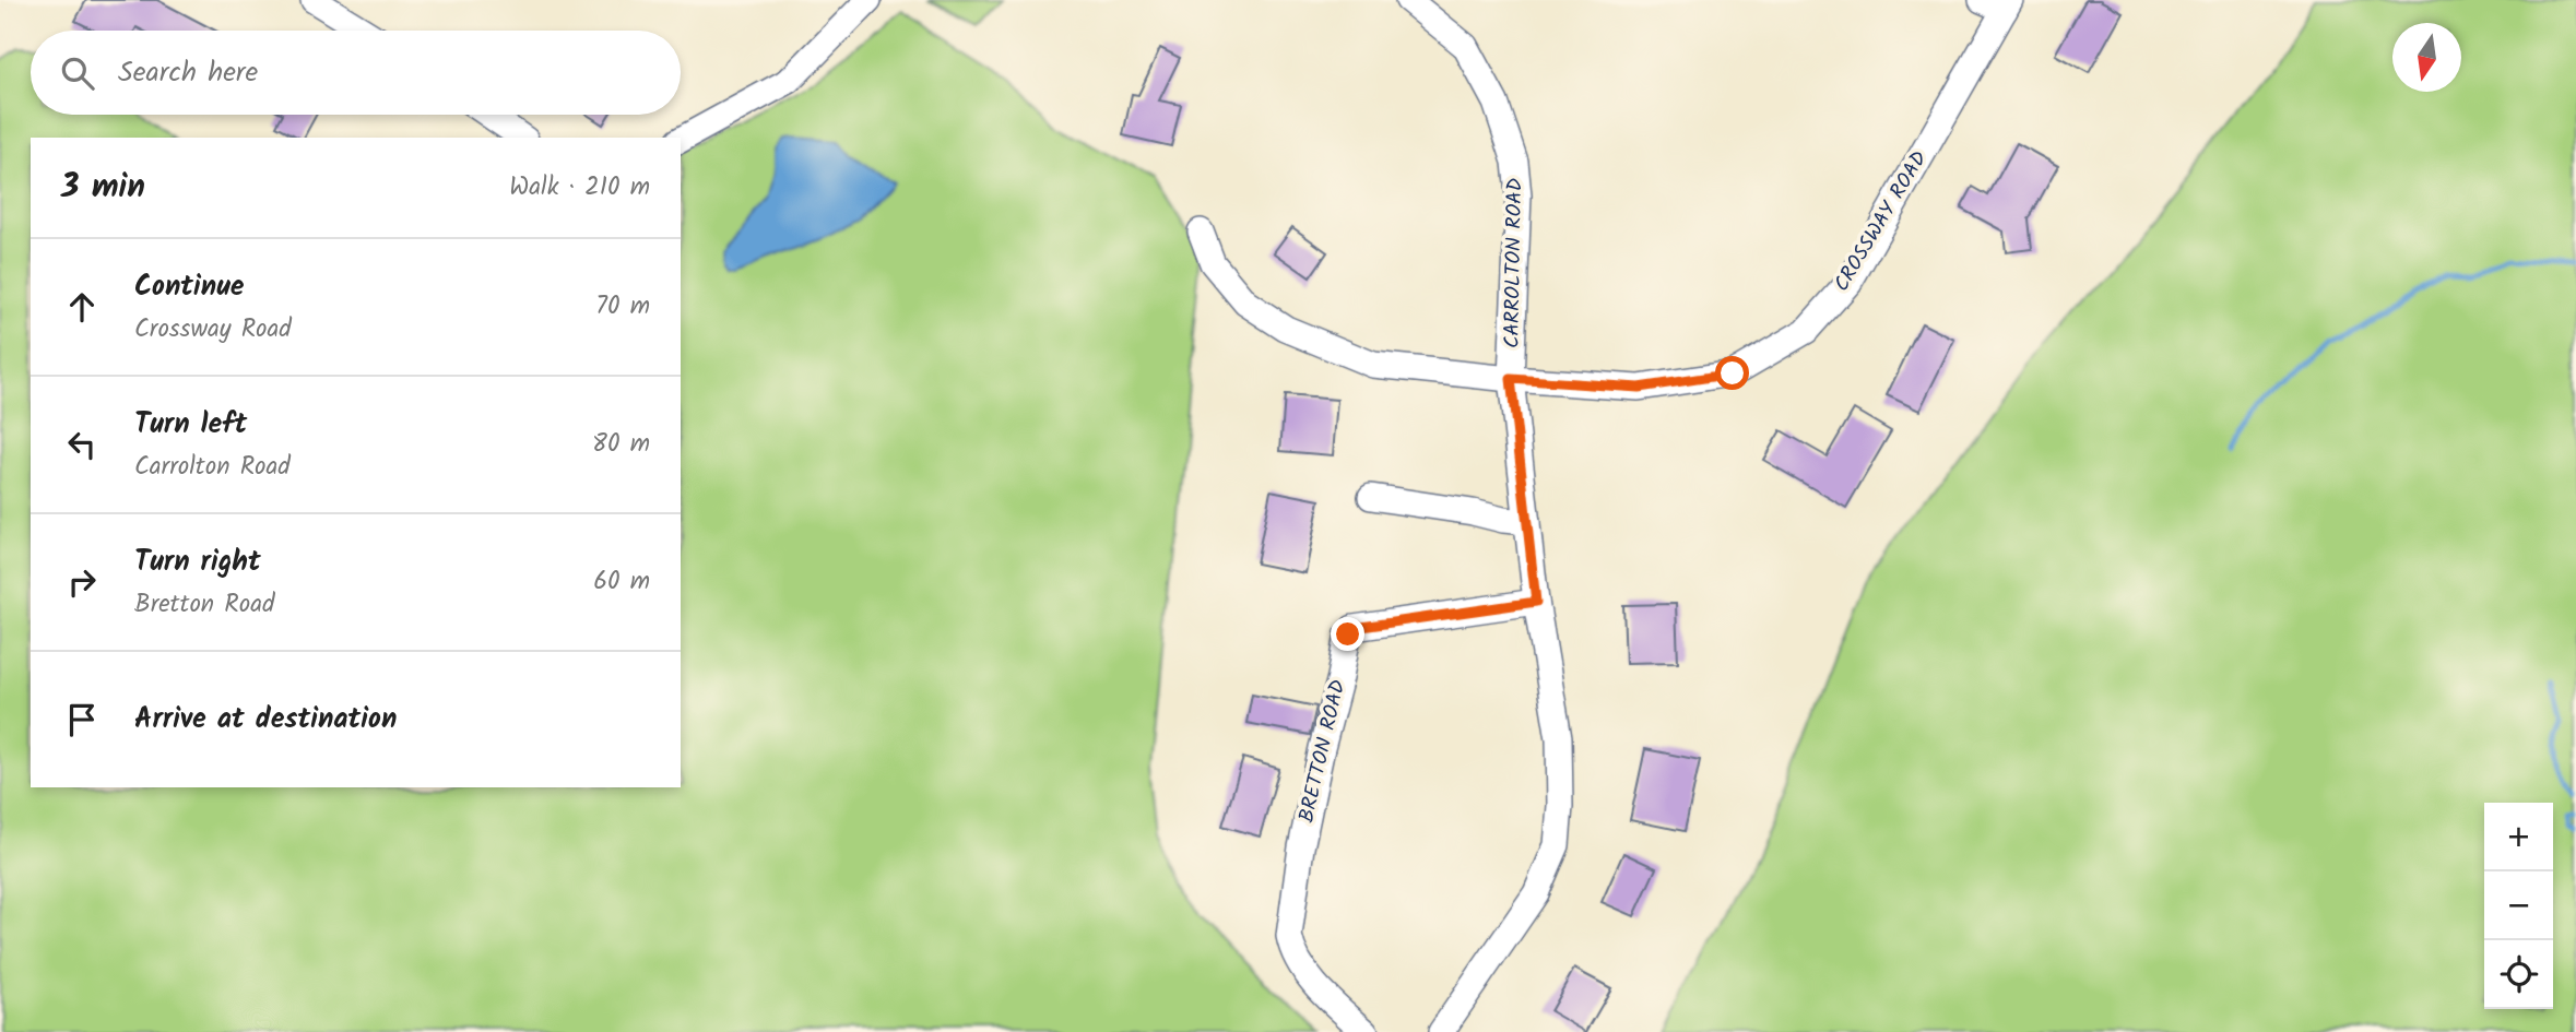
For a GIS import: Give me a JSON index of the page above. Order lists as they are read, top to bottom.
{
  "streets": {
    "street": ["CROSSWAY ROAD", "CARROLTON ROAD", "BRETTON ROAD"]
  },
  "crossings": [
    ["CROSSWAY ROAD", "CARROLTON ROAD"],
    ["CARROLTON ROAD", "BRETTON ROAD"]
  ],
  "north": "bottom",
  "page": {
    "search": "Search here",
    "heading": ["3 min", "Walk · 210 m"],
    "list": [
      ["Continue", "Crossway Road", "70 m"],
      ["Turn left", "Carrolton Road", "80 m"],
      ["Turn right", "Bretton Road", "60 m"],
      "Arrive at destination"
    ],
    "map_buttons": ["+", "−"]
  }
}
